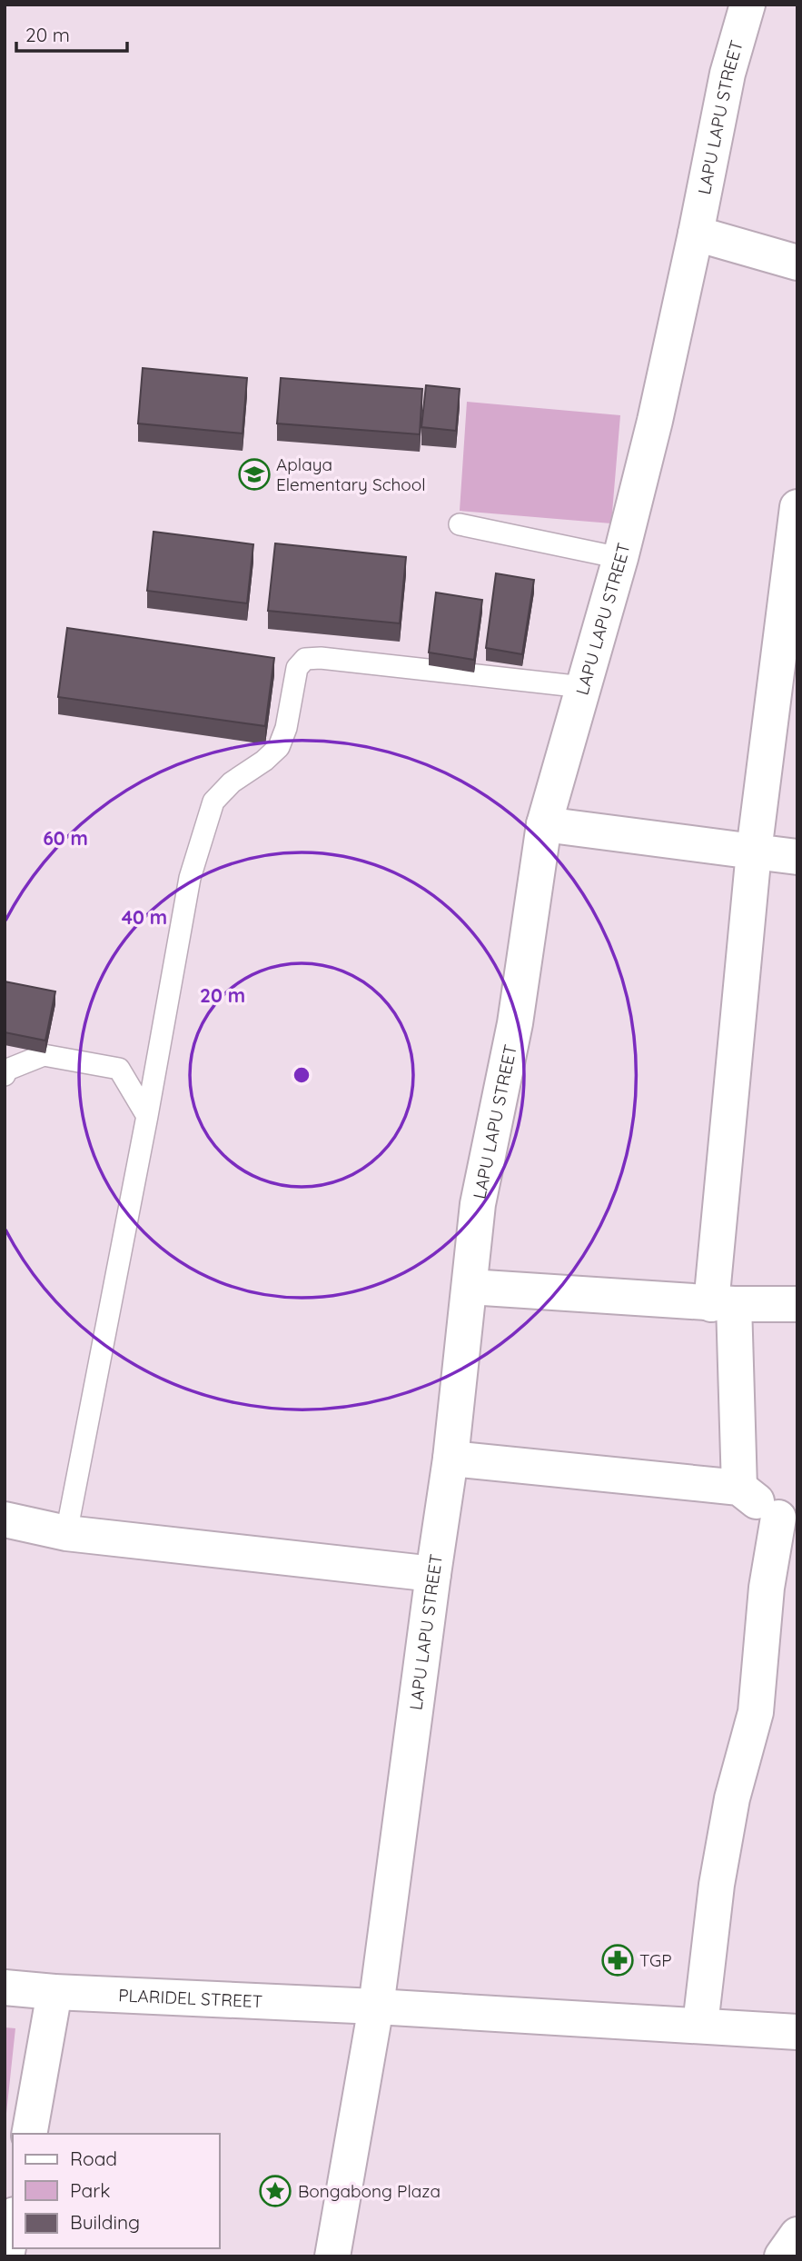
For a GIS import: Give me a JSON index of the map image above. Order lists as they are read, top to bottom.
{
  "streets": {
    "street": ["LAPU LAPU STREET", "PLARIDEL STREET"]
  },
  "crossings": [
    ["LAPU LAPU STREET", "PLARIDEL STREET"]
  ],
  "places": {
    "school or university": ["Aplaya Elementary School"],
    "pharmacy": ["TGP"],
    "place": ["Bongabong Plaza"]
  },
  "legend": ["Road", "Park", "Building"],
  "scale_bar": "20 m",
  "rings": ["60 m", "40 m", "20 m"]
}
